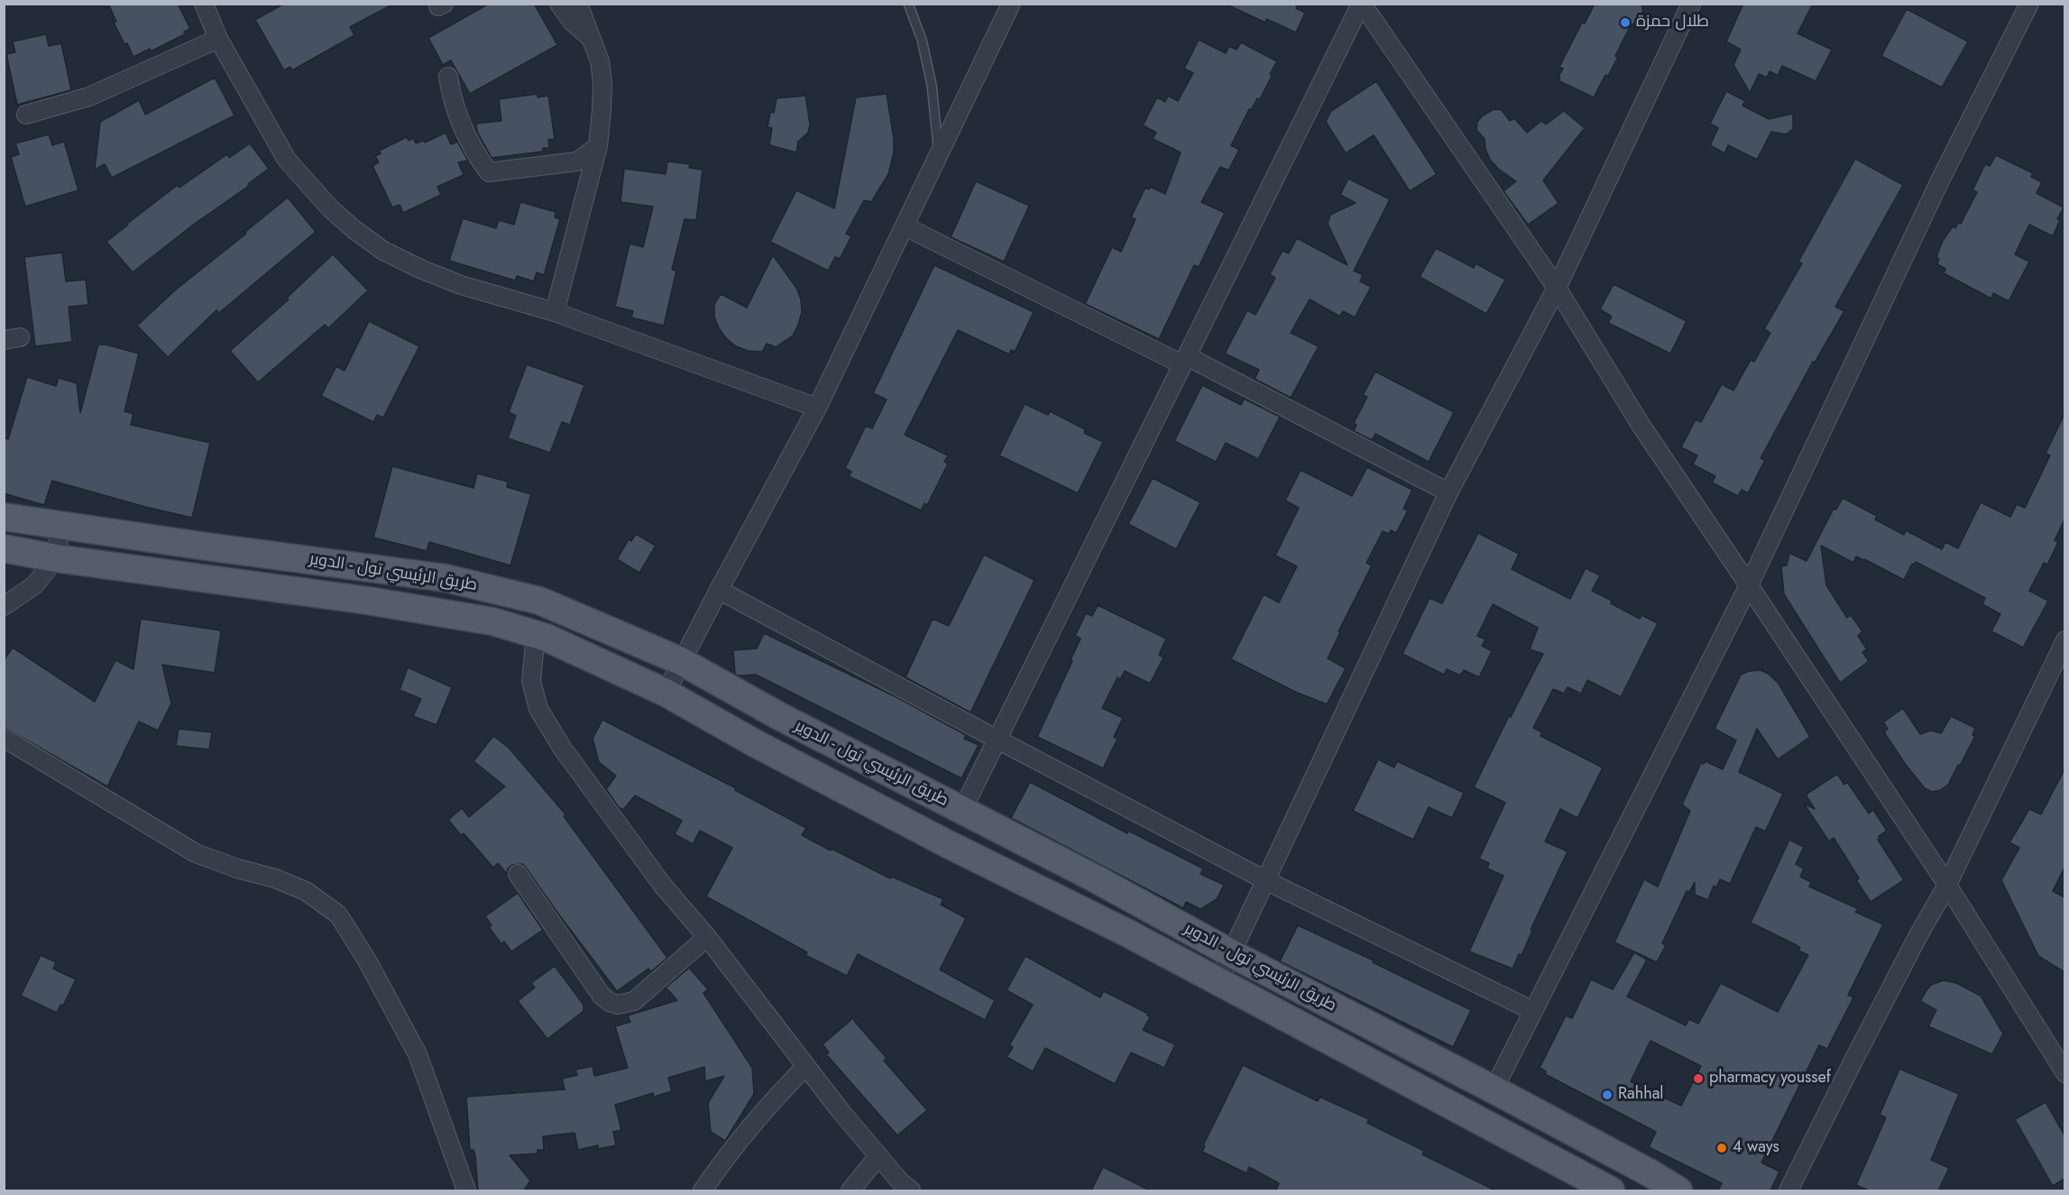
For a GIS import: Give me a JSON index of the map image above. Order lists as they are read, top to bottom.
{
  "streets": {
    "main road": ["طريق الرئيسي تول - الدوير"]
  },
  "places": [
    "طلال حمزة",
    "pharmacy youssef",
    "Rahhal",
    "4 ways"
  ]
}
